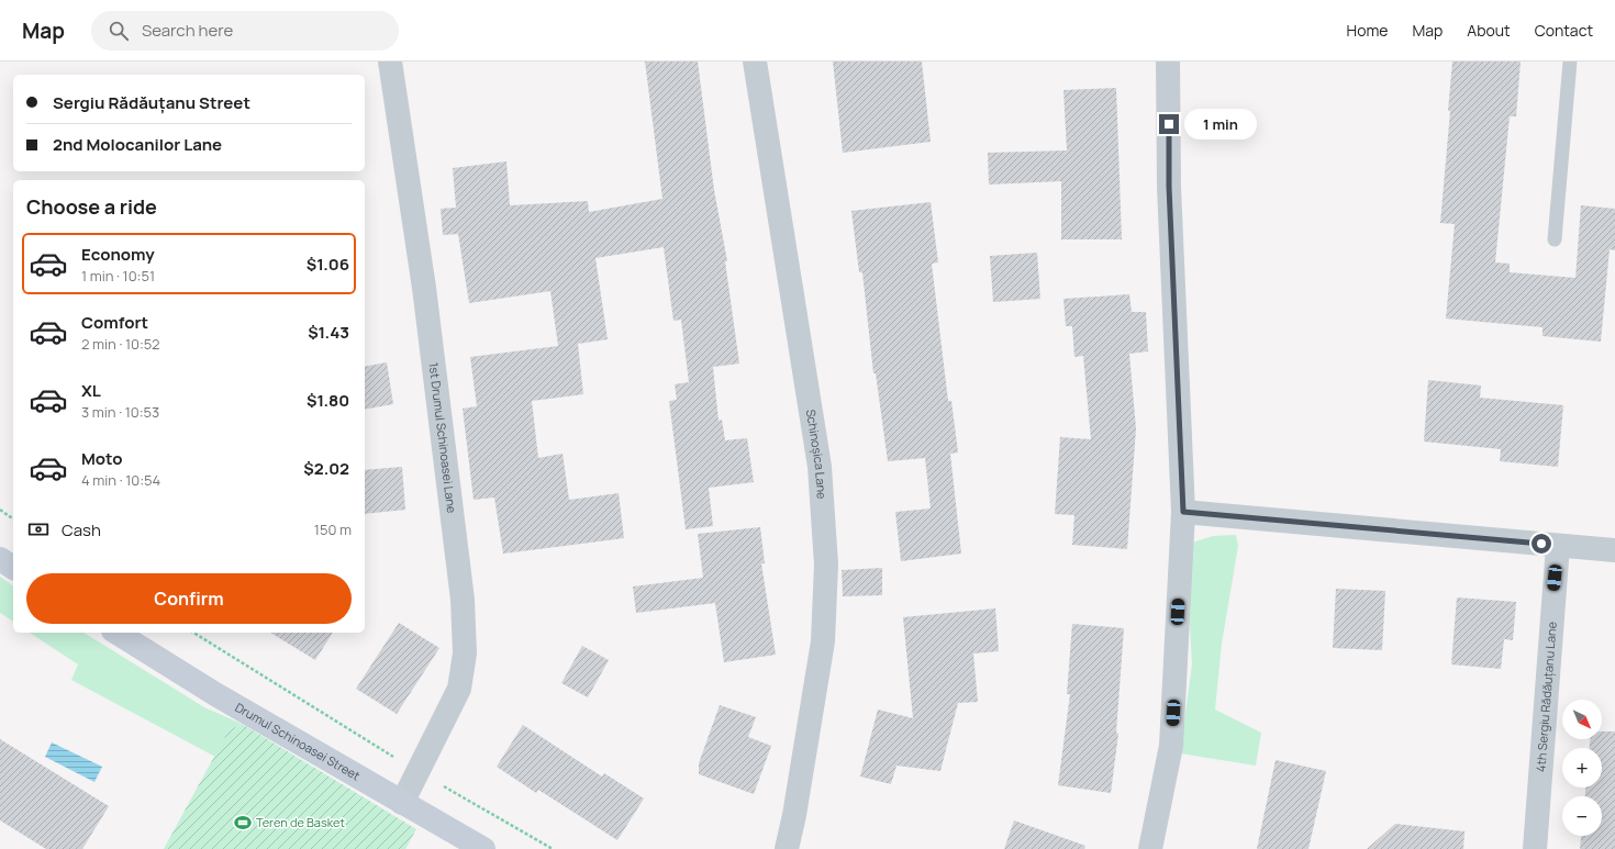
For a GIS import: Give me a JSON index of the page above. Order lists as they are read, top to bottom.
{
  "streets": {
    "street": [
      "1st Drumul Schinoasei Lane",
      "Schinoșica Lane",
      "4th Sergiu Rădăuțanu Lane",
      "Drumul Schinoasei Street"
    ]
  },
  "crossings": [
    ["1st Drumul Schinoasei Lane", "Drumul Schinoasei Street"]
  ],
  "places": {
    "sports": ["Teren de Basket"]
  },
  "north": "bottom right",
  "page": {
    "header": "Map",
    "search": "Search here",
    "nav": [
      "Home",
      "Map",
      "About",
      "Contact"
    ],
    "banner": ["Sergiu Rădăuțanu Street", "2nd Molocanilor Lane"],
    "bubble": "1 min",
    "heading": "Choose a ride",
    "list": [
      {
        "name": "Economy",
        "note": "1 min · 10:51",
        "value": "$1.06"
      },
      {
        "name": "Comfort",
        "note": "2 min · 10:52",
        "value": "$1.43"
      },
      {
        "name": "XL",
        "note": "3 min · 10:53",
        "value": "$1.80"
      },
      {
        "name": "Moto",
        "note": "4 min · 10:54",
        "value": "$2.02"
      }
    ],
    "pay": ["Cash", "150 m"],
    "buttons": "Confirm",
    "map_buttons": ["+", "−"]
  }
}
